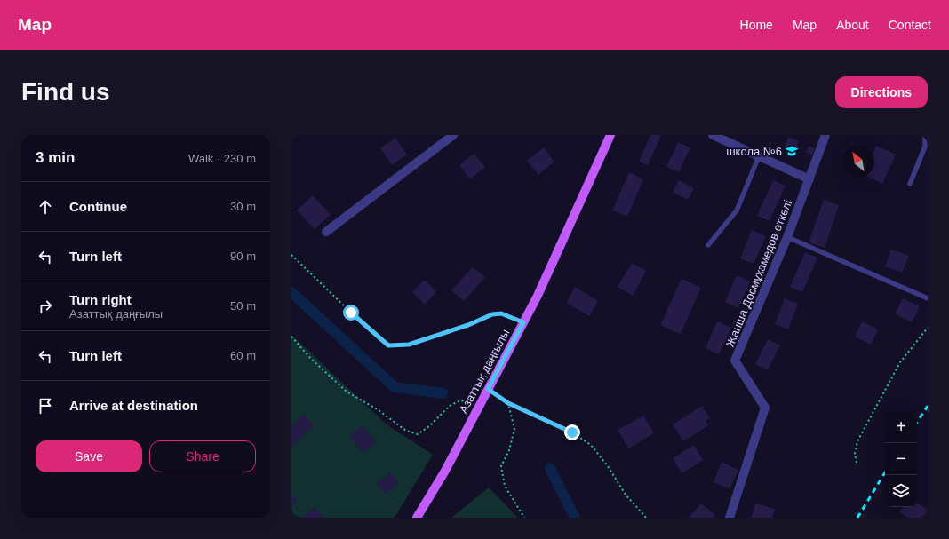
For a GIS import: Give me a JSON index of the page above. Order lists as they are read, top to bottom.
{
  "streets": {
    "main road": ["Азаттық даңғылы"],
    "street": ["Жанша Досмұхамедов өткелі"]
  },
  "places": {
    "school or university": ["школа №6"]
  },
  "north": "top left",
  "page": {
    "header": "Map",
    "nav": [
      "Home",
      "Map",
      "About",
      "Contact"
    ],
    "buttons": [
      "Directions",
      ["Save", "Share"]
    ],
    "title": "Find us",
    "heading": ["3 min", "Walk · 230 m"],
    "list": [
      ["Continue", "30 m"],
      ["Turn left", "90 m"],
      ["Turn right", "Азаттық даңғылы", "50 m"],
      ["Turn left", "60 m"],
      "Arrive at destination"
    ],
    "map_buttons": ["+", "−"]
  }
}
